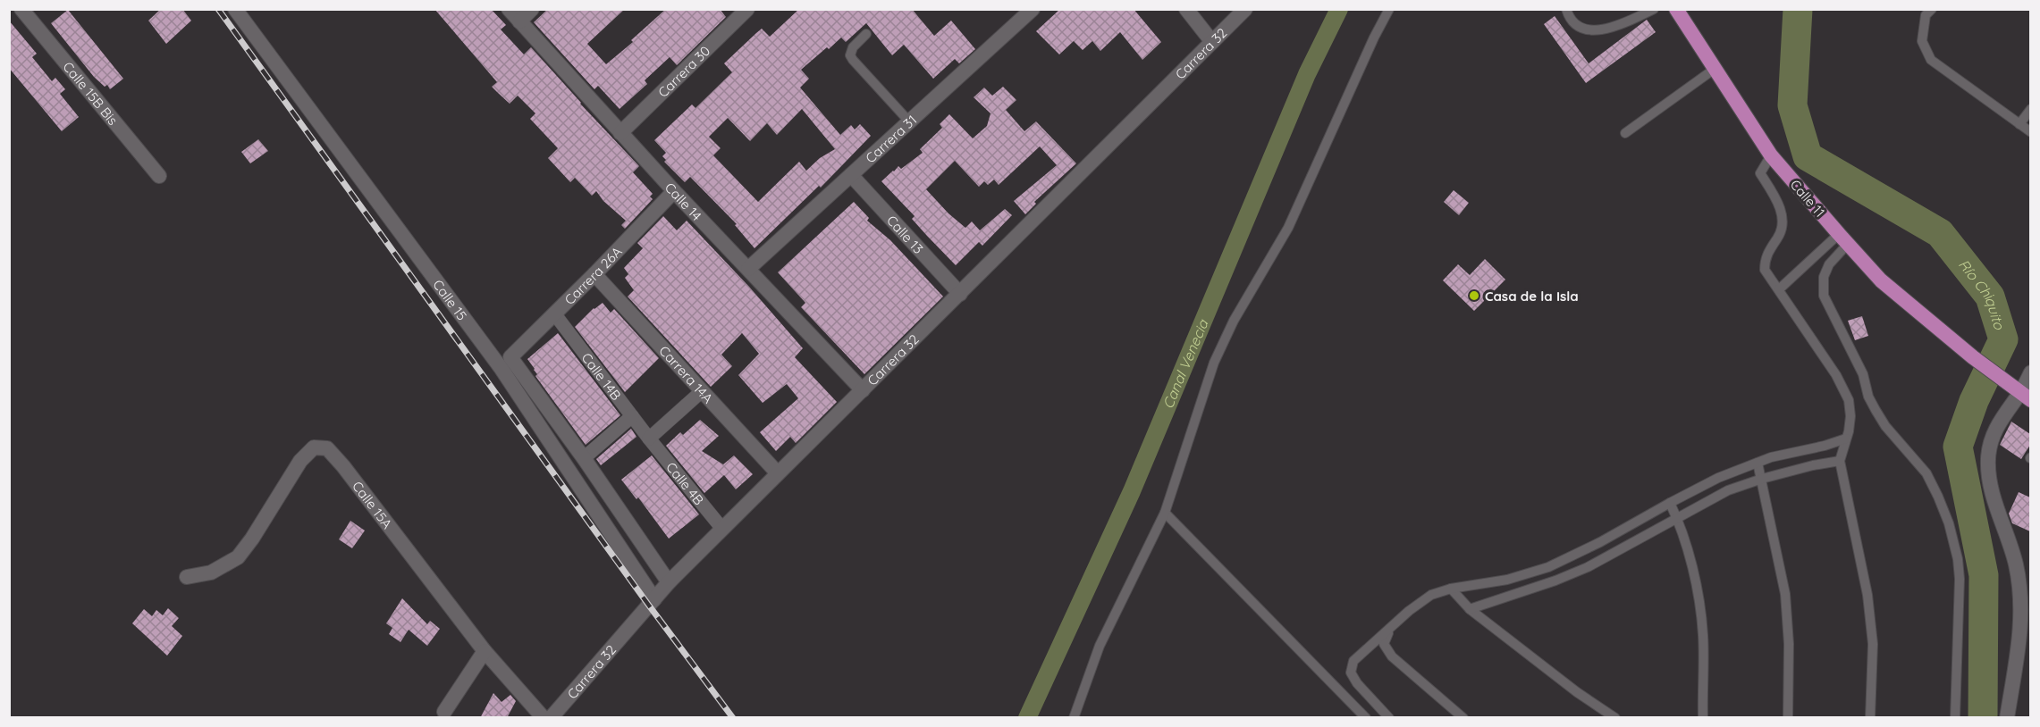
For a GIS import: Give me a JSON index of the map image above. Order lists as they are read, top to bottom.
{
  "streets": {
    "main road": ["Calle 11"],
    "street": [
      "Carrera 32",
      "Carrera 30",
      "Calle 15B Bis",
      "Carrera 31",
      "Calle 14",
      "Calle 13",
      "Carrera 26A",
      "Calle 15",
      "Carrera 14A",
      "Calle 14B",
      "Calle 4B",
      "Calle 15A"
    ]
  },
  "crossings": [
    ["Carrera 32", "Calle 14"],
    ["Carrera 32", "Calle 13"],
    ["Carrera 32", "Calle 15"],
    ["Carrera 32", "Carrera 14A"],
    ["Carrera 32", "Calle 4B"],
    ["Carrera 30", "Calle 14"],
    ["Carrera 31", "Calle 14"],
    ["Carrera 31", "Calle 13"],
    ["Calle 14", "Carrera 26A"],
    ["Carrera 26A", "Carrera 14A"],
    ["Carrera 26A", "Calle 14B"],
    ["Calle 14B", "Calle 4B"]
  ],
  "water": ["Río Chiquito", "Canal Venecia"],
  "places": ["Casa de la Isla"]
}
